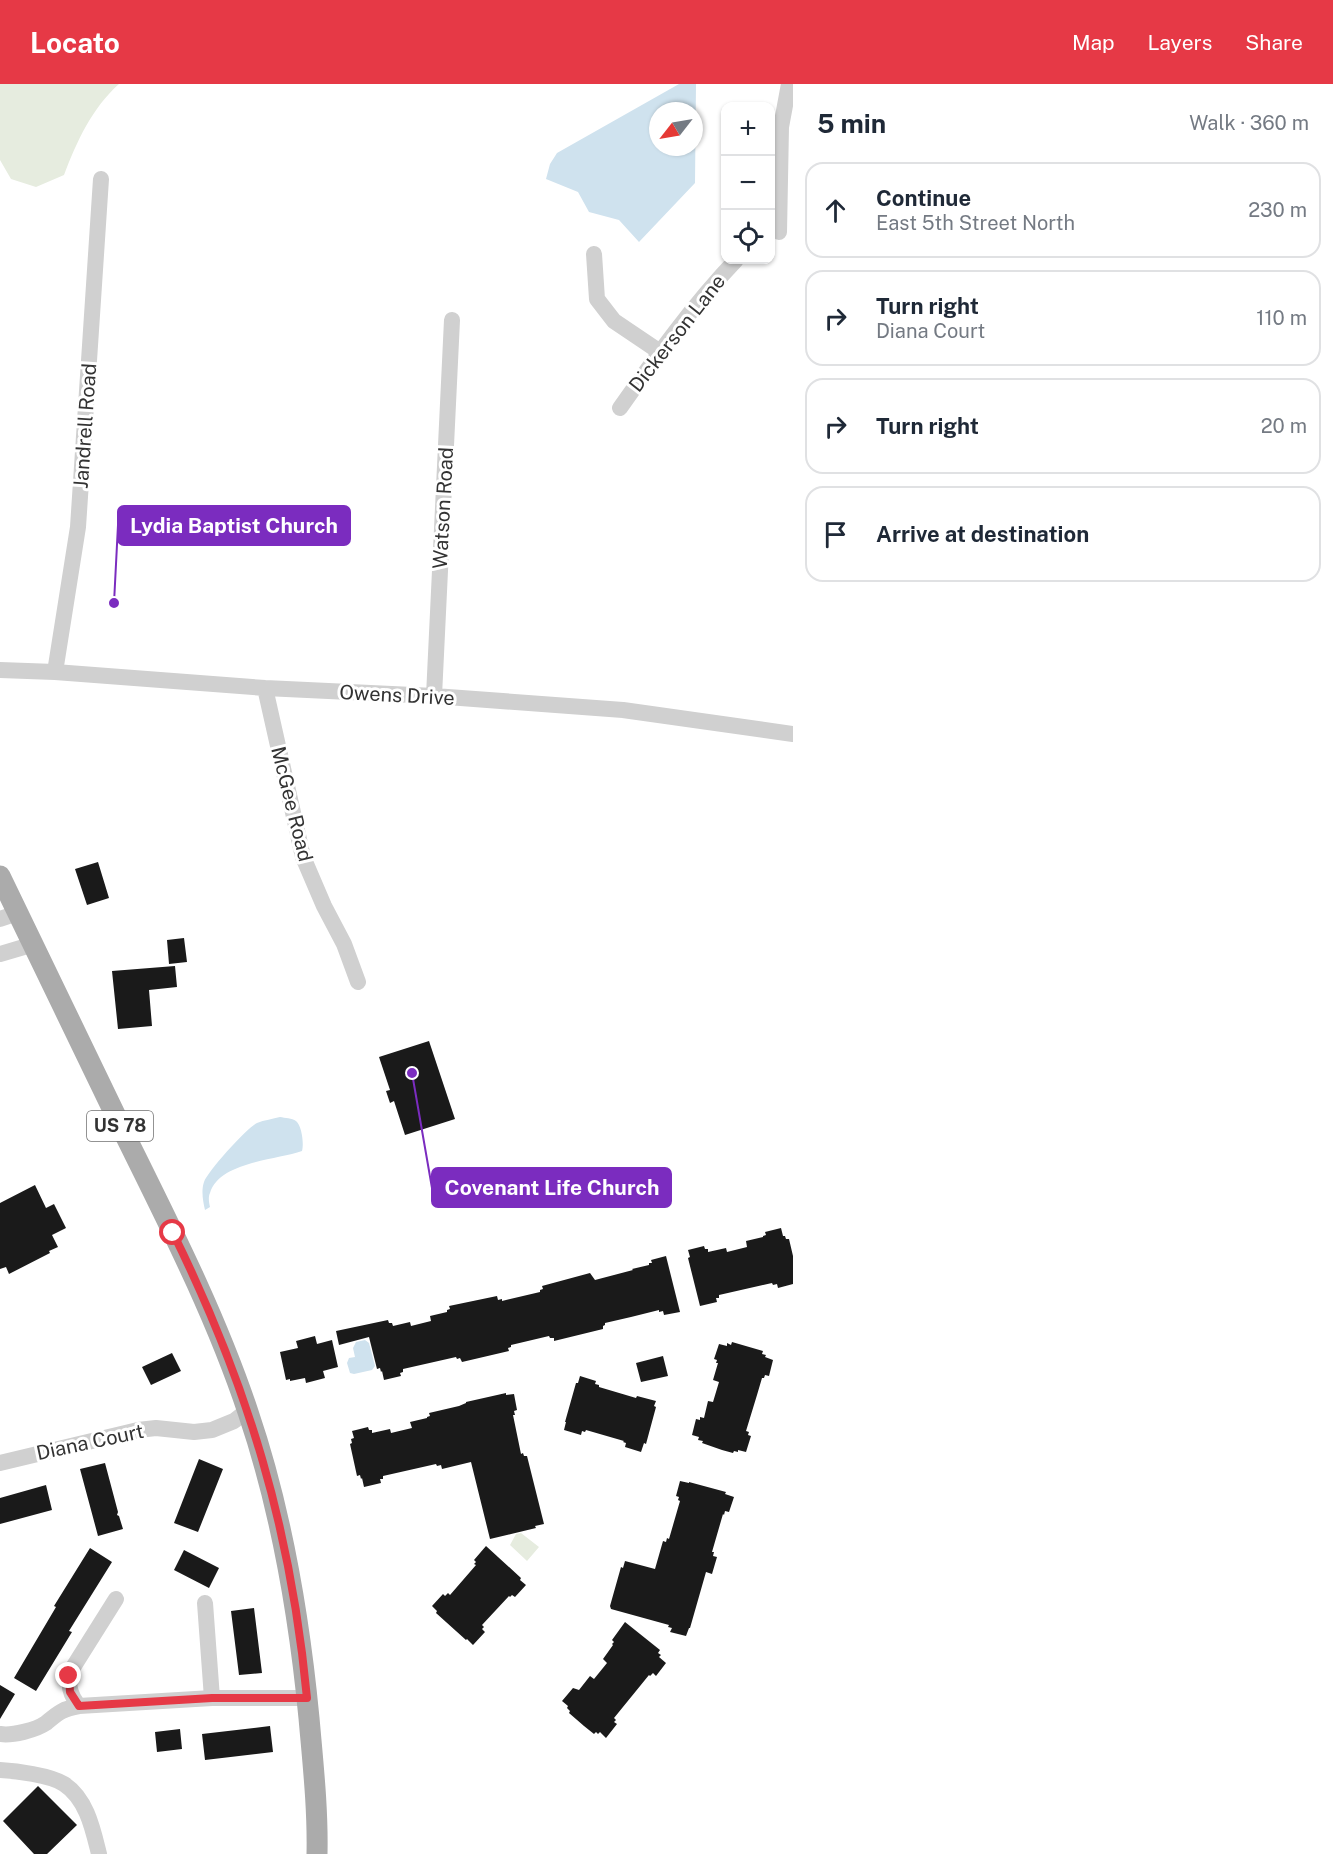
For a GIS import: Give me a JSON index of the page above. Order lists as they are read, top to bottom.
{
  "streets": {
    "main road": ["US 78"],
    "street": [
      "Dickerson Lane",
      "Jandrell Road",
      "Watson Road",
      "Owens Drive",
      "McGee Road",
      "Diana Court"
    ]
  },
  "crossings": [
    ["Jandrell Road", "Owens Drive"],
    ["Watson Road", "Owens Drive"],
    ["Owens Drive", "McGee Road"],
    ["US 78", "Diana Court"]
  ],
  "places": ["Lydia Baptist Church", "Covenant Life Church"],
  "north": "bottom left",
  "page": {
    "header": "Locato",
    "nav": ["Map", "Layers", "Share"],
    "heading": ["5 min", "Walk · 360 m"],
    "map_buttons": ["+", "−"],
    "list": [
      ["Continue", "East 5th Street North", "230 m"],
      ["Turn right", "Diana Court", "110 m"],
      ["Turn right", "20 m"],
      "Arrive at destination"
    ]
  }
}
